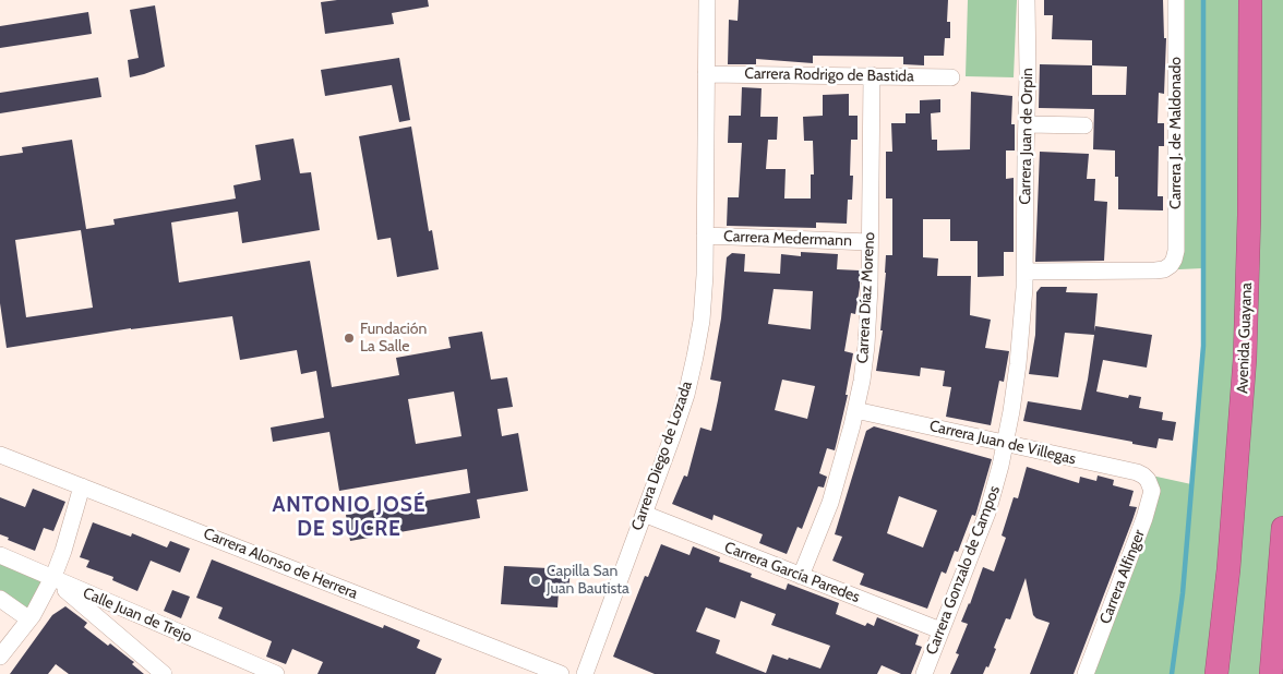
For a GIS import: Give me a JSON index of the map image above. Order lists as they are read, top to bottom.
{
  "streets": {
    "highway": ["Avenida Guayana"],
    "street": [
      "Carrera Rodrigo de Bastida",
      "Carrera J. de Maldonado",
      "Carrera Juan de Orpin",
      "Carrera Medermann",
      "Carrera Díaz Moreno",
      "Carrera Juan de Villegas",
      "Carrera Diego de Lozada",
      "Carrera Alonso de Herrera",
      "Carrera Gonzalo de Campos",
      "Carrera García Paredes",
      "Carrera Alfinger",
      "Calle Juan de Trejo"
    ]
  },
  "crossings": [
    ["Carrera Rodrigo de Bastida", "Carrera Díaz Moreno"],
    ["Carrera Rodrigo de Bastida", "Carrera Diego de Lozada"],
    ["Carrera J. de Maldonado", "Carrera Juan de Orpin"],
    ["Carrera J. de Maldonado", "Carrera Gonzalo de Campos"],
    ["Carrera Juan de Orpin", "Carrera Gonzalo de Campos"],
    ["Carrera Medermann", "Carrera Díaz Moreno"],
    ["Carrera Medermann", "Carrera Diego de Lozada"],
    ["Carrera Díaz Moreno", "Carrera Juan de Villegas"],
    ["Carrera Díaz Moreno", "Carrera García Paredes"],
    ["Carrera Juan de Villegas", "Carrera Gonzalo de Campos"],
    ["Carrera Juan de Villegas", "Carrera Alfinger"],
    ["Carrera Diego de Lozada", "Carrera García Paredes"],
    ["Carrera Gonzalo de Campos", "Carrera García Paredes"]
  ],
  "districts": ["ANTONIO JOSÉ DE SUCRE"],
  "places": ["Fundación La Salle", "Capilla San Juan Bautista"]
}
